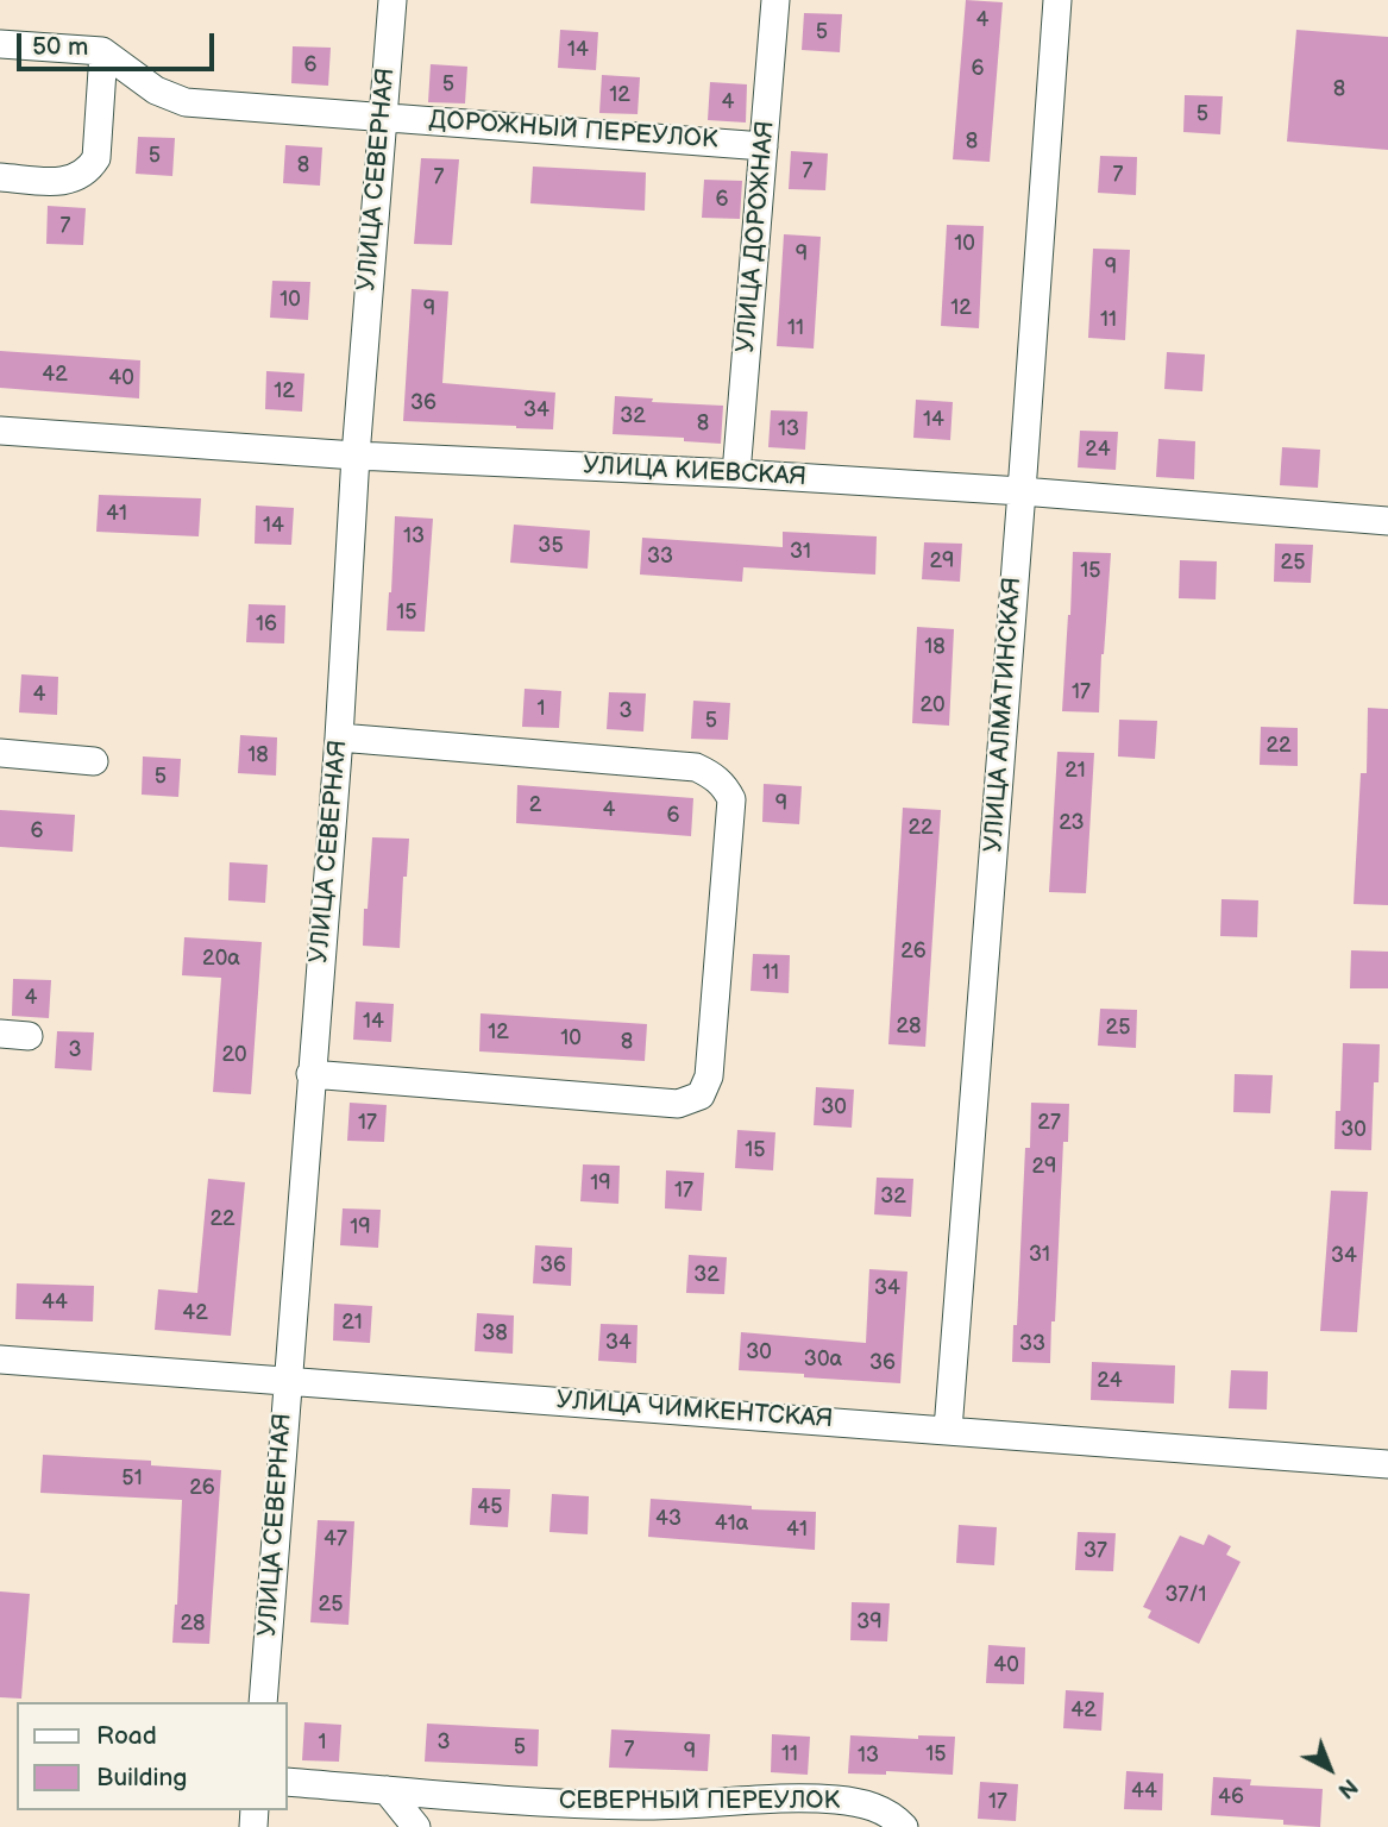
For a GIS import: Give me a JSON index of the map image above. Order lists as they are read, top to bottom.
{
  "streets": {
    "street": [
      "ДОРОЖНЫЙ ПЕРЕУЛОК",
      "УЛИЦА СЕВЕРНАЯ",
      "УЛИЦА ДОРОЖНАЯ",
      "УЛИЦА КИЕВСКАЯ",
      "УЛИЦА АЛМАТИНСКАЯ",
      "УЛИЦА ЧИМКЕНТСКАЯ",
      "СЕВЕРНЫЙ ПЕРЕУЛОК"
    ]
  },
  "crossings": [
    ["ДОРОЖНЫЙ ПЕРЕУЛОК", "УЛИЦА СЕВЕРНАЯ"],
    ["ДОРОЖНЫЙ ПЕРЕУЛОК", "УЛИЦА ДОРОЖНАЯ"],
    ["УЛИЦА СЕВЕРНАЯ", "УЛИЦА КИЕВСКАЯ"],
    ["УЛИЦА СЕВЕРНАЯ", "УЛИЦА ЧИМКЕНТСКАЯ"],
    ["УЛИЦА ДОРОЖНАЯ", "УЛИЦА КИЕВСКАЯ"],
    ["УЛИЦА КИЕВСКАЯ", "УЛИЦА АЛМАТИНСКАЯ"],
    ["УЛИЦА АЛМАТИНСКАЯ", "УЛИЦА ЧИМКЕНТСКАЯ"]
  ],
  "house_numbers": [
    "4",
    "5",
    "14",
    "6",
    "6",
    "5",
    "8",
    "12",
    "4",
    "5",
    "8",
    "5",
    "8",
    "7",
    "7",
    "7",
    "6",
    "7",
    "10",
    "9",
    "9",
    "10",
    "12",
    "9",
    "11",
    "11",
    "42",
    "40",
    "12",
    "36",
    "34",
    "32",
    "14",
    "8",
    "13",
    "24",
    "41",
    "14",
    "13",
    "35",
    "31",
    "33",
    "29",
    "25",
    "15",
    "15",
    "16",
    "18",
    "17",
    "4",
    "20",
    "1",
    "3",
    "5",
    "22",
    "18",
    "21",
    "5",
    "9",
    "2",
    "4",
    "6",
    "23",
    "22",
    "6",
    "26",
    "20а",
    "11",
    "4",
    "14",
    "28",
    "25",
    "12",
    "10",
    "8",
    "3",
    "20",
    "30",
    "17",
    "27",
    "30",
    "15",
    "29",
    "19",
    "17",
    "32",
    "22",
    "19",
    "31",
    "34",
    "36",
    "32",
    "34",
    "44",
    "42",
    "21",
    "38",
    "34",
    "33",
    "30",
    "30а",
    "36",
    "24",
    "51",
    "26",
    "45",
    "43",
    "41а",
    "41",
    "47",
    "37",
    "37/1",
    "25",
    "39",
    "28",
    "40",
    "42",
    "1",
    "3",
    "5",
    "7",
    "9",
    "11",
    "15",
    "13",
    "44",
    "46",
    "17"
  ],
  "legend": ["Road", "Building"],
  "scale_bar": "50 m",
  "north": "bottom right"
}
